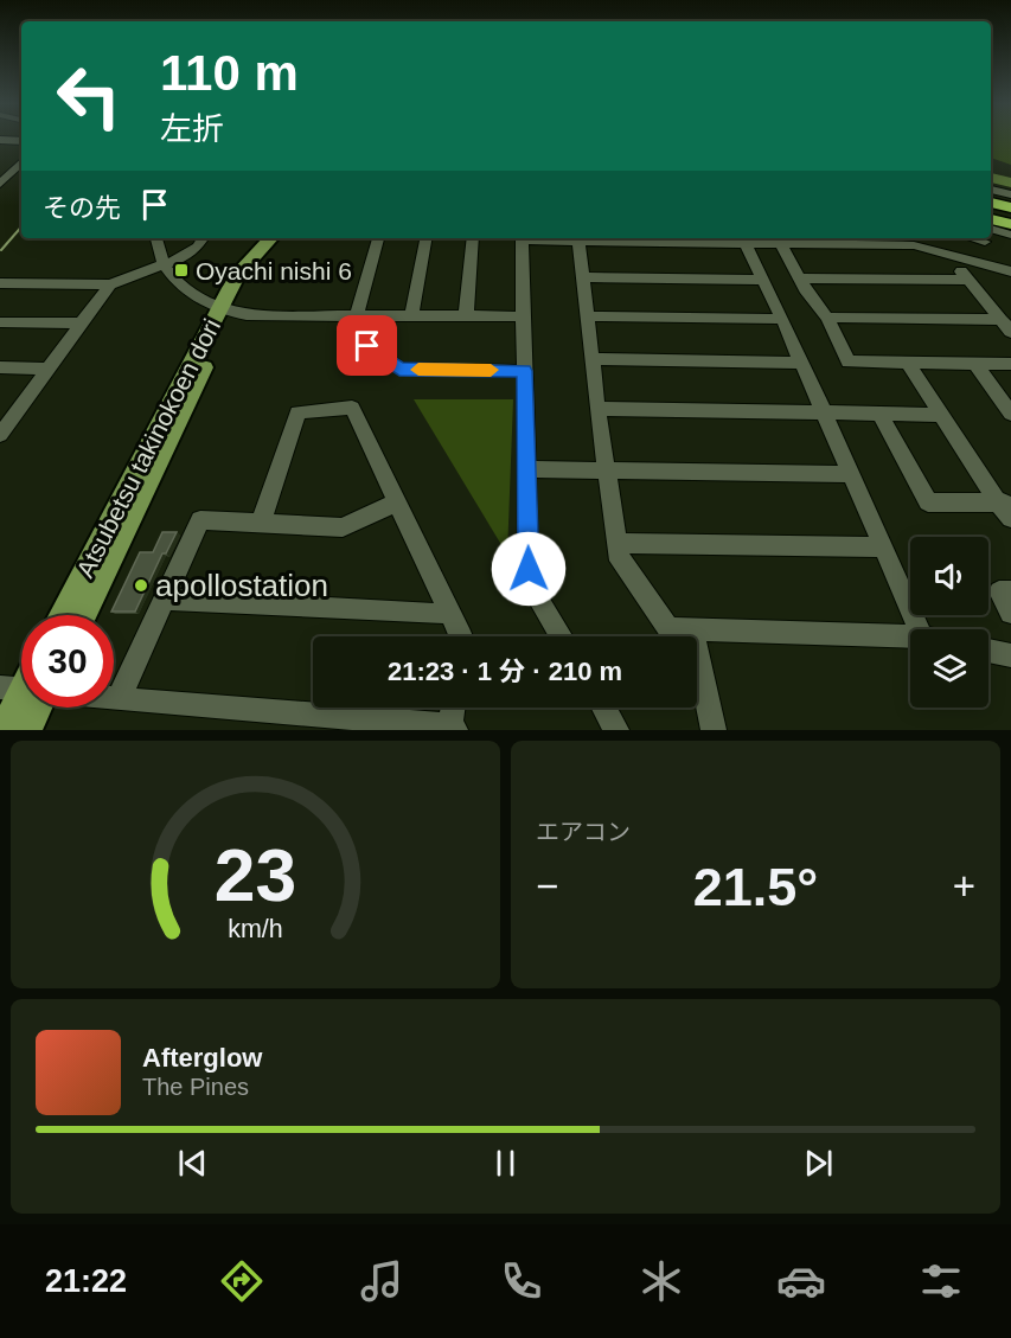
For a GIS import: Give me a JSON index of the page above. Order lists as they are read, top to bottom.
{
  "streets": {
    "main road": ["Atsubetsu takinokoen dori"]
  },
  "places": {
    "transit": ["Oyachi nishi 6"],
    "other": ["apollostation"]
  },
  "page": {
    "turn": ["110 m", "左折"],
    "then": "その先",
    "limit": "30",
    "trip": "21:23 · 1 分 · 210 m",
    "tile": "エアコン",
    "heat": ["−", "21.5°", "+"],
    "song": ["Afterglow", "The Pines"],
    "tabs": "21:22",
    "gauge": ["23", "km/h"]
  }
}
